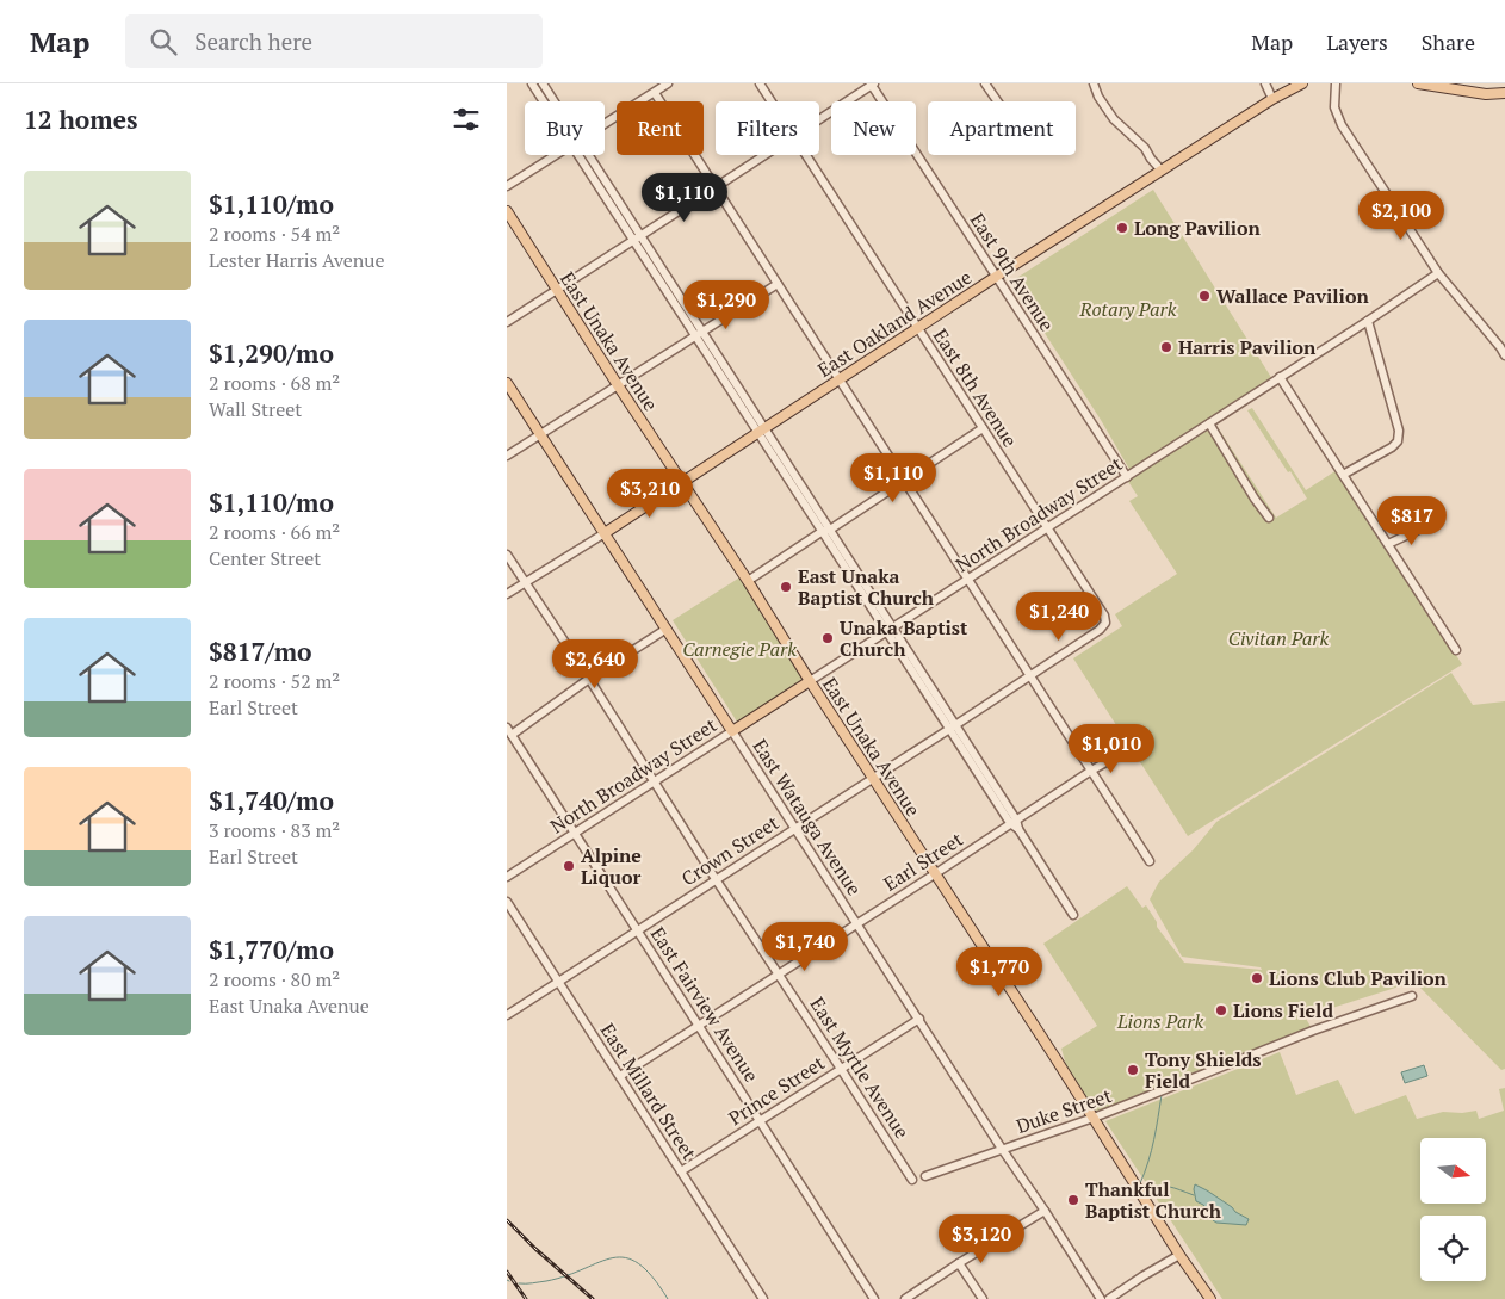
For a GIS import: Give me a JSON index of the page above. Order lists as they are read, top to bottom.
{
  "streets": {
    "main road": [
      "East Oakland Avenue",
      "East Unaka Avenue",
      "North Broadway Street",
      "East Watauga Avenue"
    ],
    "street": [
      "East 9th Avenue",
      "East 8th Avenue",
      "Crown Street",
      "Earl Street",
      "East Fairview Avenue",
      "East Myrtle Avenue",
      "Prince Street",
      "East Millard Street",
      "Duke Street"
    ]
  },
  "crossings": [
    ["East 9th Avenue", "East Oakland Avenue"],
    ["East 9th Avenue", "North Broadway Street"],
    ["East Oakland Avenue", "East Unaka Avenue"],
    ["East Oakland Avenue", "East 8th Avenue"],
    ["East Oakland Avenue", "East Watauga Avenue"],
    ["East Oakland Avenue", "East Myrtle Avenue"],
    ["East Unaka Avenue", "North Broadway Street"],
    ["East Unaka Avenue", "Crown Street"],
    ["East Unaka Avenue", "Earl Street"],
    ["East Unaka Avenue", "Duke Street"],
    ["East 8th Avenue", "North Broadway Street"],
    ["East 8th Avenue", "Crown Street"],
    ["North Broadway Street", "East Watauga Avenue"],
    ["North Broadway Street", "East Fairview Avenue"],
    ["North Broadway Street", "East Myrtle Avenue"],
    ["East Watauga Avenue", "Crown Street"],
    ["East Watauga Avenue", "Earl Street"],
    ["East Watauga Avenue", "Prince Street"],
    ["East Watauga Avenue", "Duke Street"],
    ["Crown Street", "East Fairview Avenue"],
    ["Crown Street", "East Myrtle Avenue"],
    ["Crown Street", "East Millard Street"],
    ["Earl Street", "East Fairview Avenue"],
    ["Earl Street", "East Myrtle Avenue"],
    ["Earl Street", "East Millard Street"],
    ["East Fairview Avenue", "Prince Street"],
    ["East Myrtle Avenue", "Prince Street"],
    ["Prince Street", "East Millard Street"]
  ],
  "parks": [
    "Rotary Park",
    "Civitan Park",
    "Carnegie Park",
    "Lions Park"
  ],
  "places": [
    "Long Pavilion",
    "Wallace Pavilion",
    "Harris Pavilion",
    "East Unaka Baptist Church",
    "Unaka Baptist Church",
    "Alpine Liquor",
    "Lions Club Pavilion",
    "Lions Field",
    "Tony Shields Field",
    "Thankful Baptist Church"
  ],
  "north": "right",
  "page": {
    "header": "Map",
    "search": "Search here",
    "nav": ["Map", "Layers", "Share"],
    "heading": "12 homes",
    "chip": [
      "Buy",
      "Rent",
      "Filters",
      "New",
      "Apartment"
    ],
    "list": [
      {
        "name": "$1,110/mo",
        "note": "2 rooms · 54 m² · Lester Harris Avenue"
      },
      {
        "name": "$1,290/mo",
        "note": "2 rooms · 68 m² · Wall Street"
      },
      {
        "name": "$1,110/mo",
        "note": "2 rooms · 66 m² · Center Street"
      },
      {
        "name": "$817/mo",
        "note": "2 rooms · 52 m² · Earl Street"
      },
      {
        "name": "$1,740/mo",
        "note": "3 rooms · 83 m² · Earl Street"
      },
      {
        "name": "$1,770/mo",
        "note": "2 rooms · 80 m² · East Unaka Avenue"
      }
    ],
    "price": [
      "$1,110",
      "$2,100",
      "$1,290",
      "$1,110",
      "$3,210",
      "$817",
      "$1,240",
      "$2,640",
      "$1,010",
      "$1,740",
      "$1,770",
      "$3,120"
    ]
  }
}
